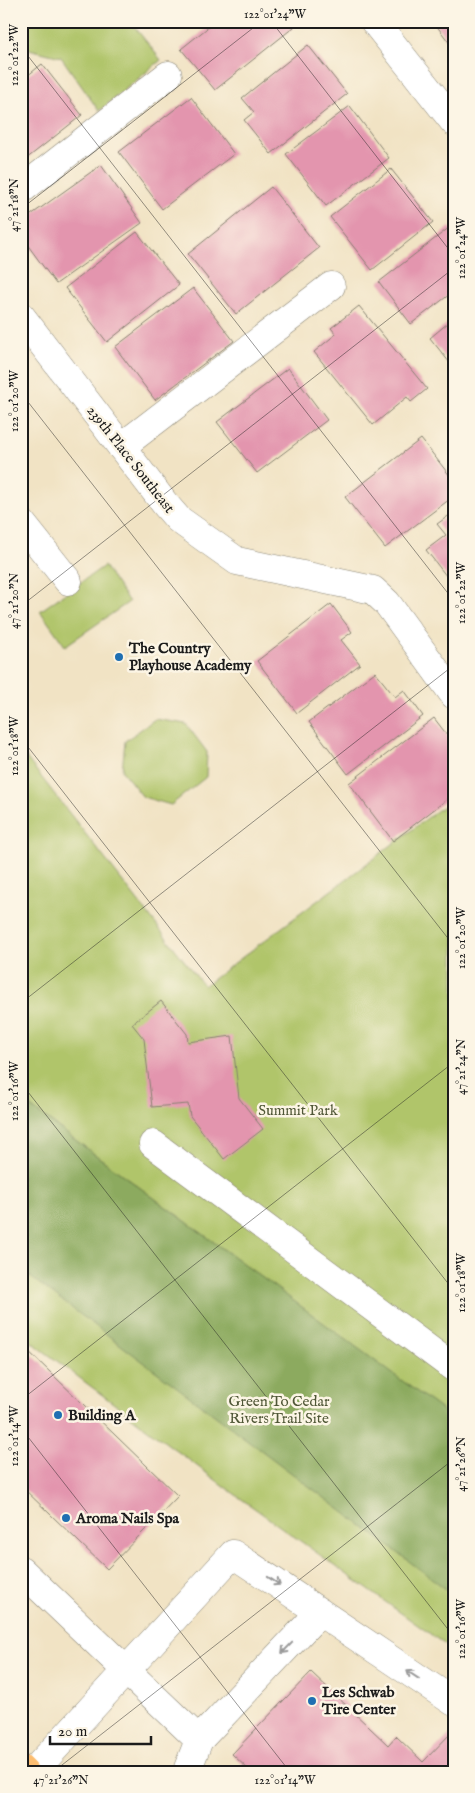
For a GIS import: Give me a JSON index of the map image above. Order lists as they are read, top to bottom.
{
  "streets": {
    "street": ["239th Place Southeast"]
  },
  "parks": ["Summit Park", "Green To Cedar Rivers Trail Site"],
  "places": [
    "The Country Playhouse Academy",
    "Building A",
    "Aroma Nails Spa",
    "Les Schwab Tire Center"
  ],
  "scale_bar": "20 m",
  "coordinates": [
    "122°01'24\"W",
    "122°01'22\"W",
    "47°21'18\"N",
    "122°01'20\"W",
    "47°21'20\"N",
    "122°01'18\"W",
    "47°21'24\"N",
    "122°01'16\"W",
    "122°01'14\"W",
    "47°21'26\"N"
  ]
}
